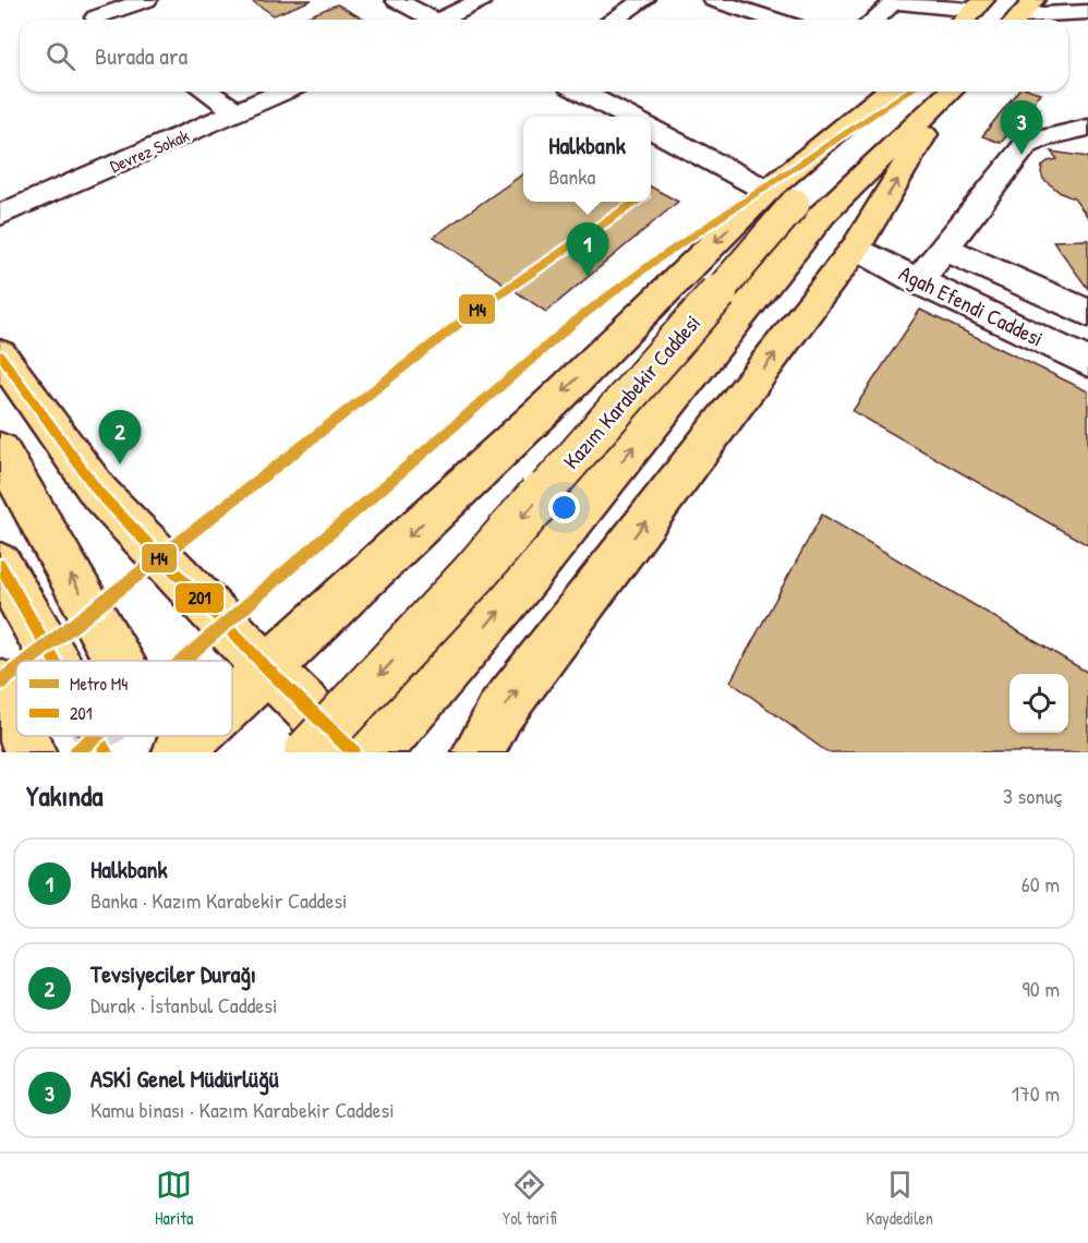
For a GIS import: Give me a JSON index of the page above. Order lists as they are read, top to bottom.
{
  "streets": {
    "main road": ["Kazım Karabekir Caddesi"],
    "street": ["Devrez Sokak", "Agah Efendi Caddesi"]
  },
  "lines": ["metro line M4", "transit line 201"],
  "legend": ["Metro M4", "201"],
  "page": {
    "search": "Burada ara",
    "pins": ["3", "1", "2"],
    "popup": ["Halkbank", "Banka"],
    "heading": ["Yakında", "3 sonuç"],
    "list": [
      {
        "mark": "1",
        "name": "Halkbank",
        "note": "Banka · Kazım Karabekir Caddesi",
        "value": "60 m"
      },
      {
        "mark": "2",
        "name": "Tevsiyeciler Durağı",
        "note": "Durak · İstanbul Caddesi",
        "value": "90 m"
      },
      {
        "mark": "3",
        "name": "ASKİ Genel Müdürlüğü",
        "note": "Kamu binası · Kazım Karabekir Caddesi",
        "value": "170 m"
      }
    ],
    "nav": ["Harita", "Yol tarifi", "Kaydedilen"]
  }
}
